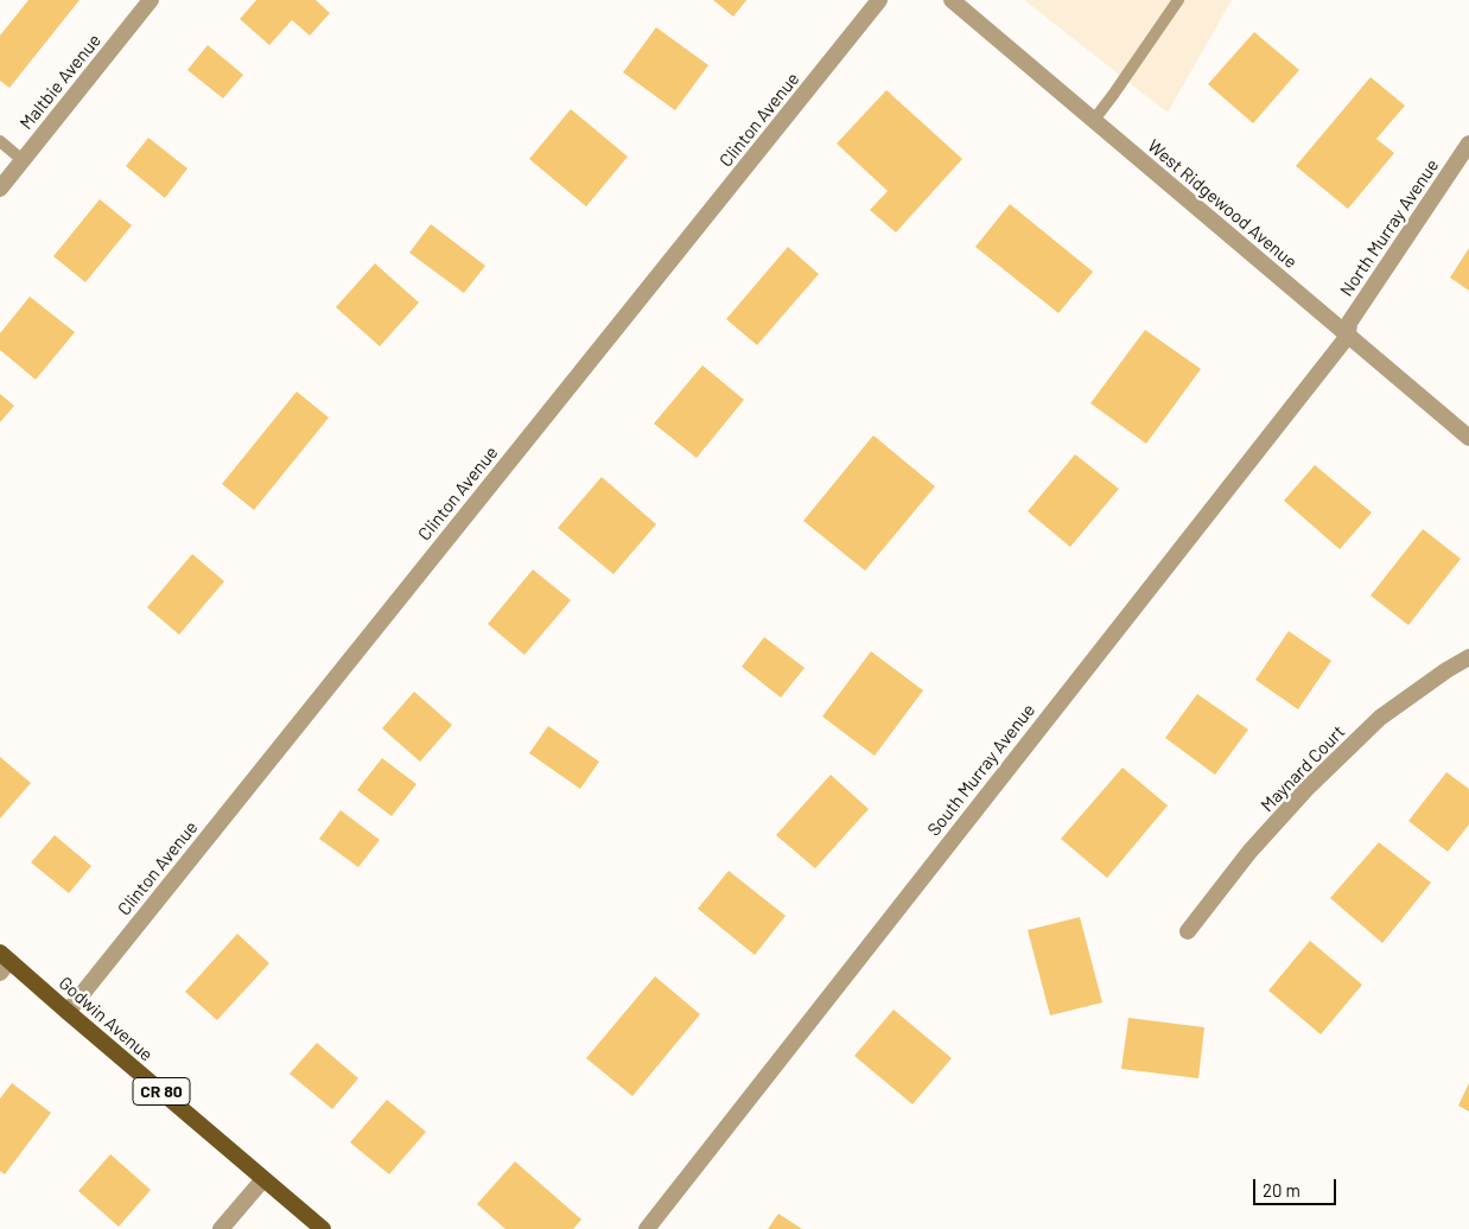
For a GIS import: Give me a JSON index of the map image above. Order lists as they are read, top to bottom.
{
  "streets": {
    "main road": ["Godwin Avenue", "CR 80"],
    "street": [
      "Maltbie Avenue",
      "Clinton Avenue",
      "West Ridgewood Avenue",
      "North Murray Avenue",
      "Maynard Court",
      "South Murray Avenue"
    ]
  },
  "crossings": [
    ["Clinton Avenue", "Godwin Avenue"],
    ["West Ridgewood Avenue", "North Murray Avenue"],
    ["West Ridgewood Avenue", "South Murray Avenue"],
    ["North Murray Avenue", "South Murray Avenue"]
  ],
  "scale_bar": "20 m"
}
